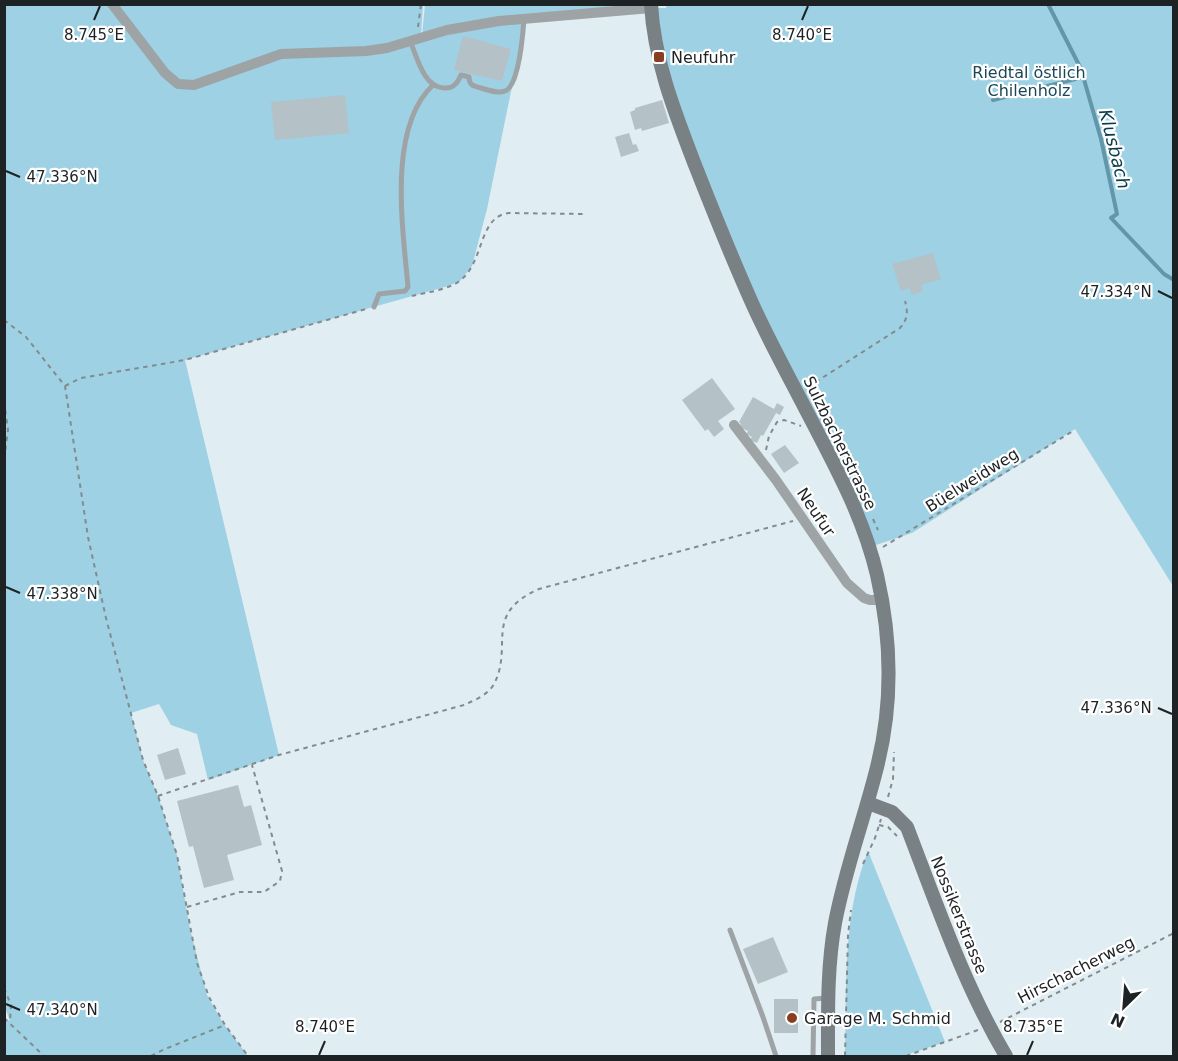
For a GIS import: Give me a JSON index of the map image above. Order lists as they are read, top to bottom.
{
  "streets": {
    "street": ["Sulzbacherstrasse", "Neufur", "Nossikerstrasse"],
    "path": ["Büelweidweg", "Hirschacherweg"]
  },
  "crossings": [
    ["Sulzbacherstrasse", "Neufur"],
    ["Sulzbacherstrasse", "Nossikerstrasse"],
    ["Nossikerstrasse", "Hirschacherweg"]
  ],
  "water": ["Klusbach"],
  "parks": ["Riedtal östlich Chilenholz"],
  "places": {
    "transit": ["Neufuhr"],
    "other": ["Garage M. Schmid"]
  },
  "north": "bottom left",
  "coordinates": [
    "8.745°E",
    "8.740°E",
    "47.336°N",
    "47.334°N",
    "47.338°N",
    "47.340°N",
    "8.735°E"
  ]
}
